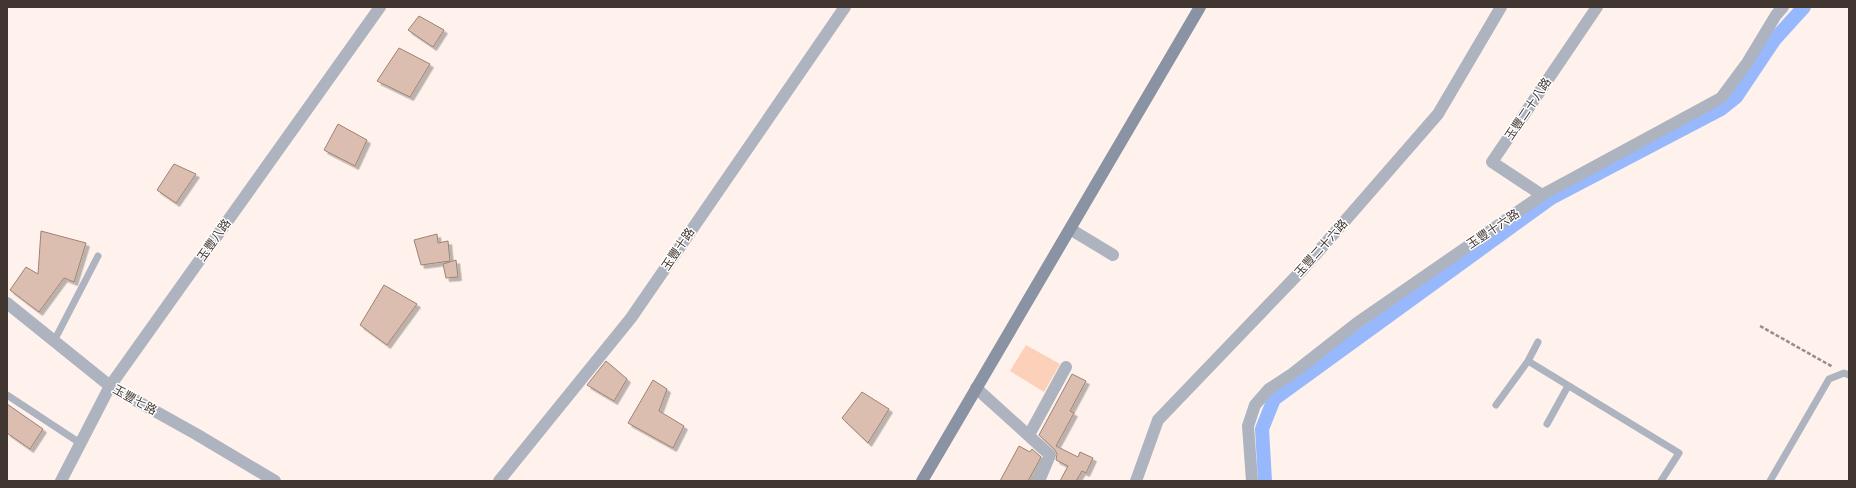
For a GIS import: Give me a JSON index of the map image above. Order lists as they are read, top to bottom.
{
  "streets": {
    "street": [
      "玉豐二十八路",
      "玉豐十六路",
      "玉豐八路",
      "玉豐二十六路",
      "玉豐十路",
      "玉豐七路"
    ]
  },
  "crossings": [
    ["玉豐二十八路", "玉豐十六路"],
    ["玉豐八路", "玉豐七路"]
  ]
}
